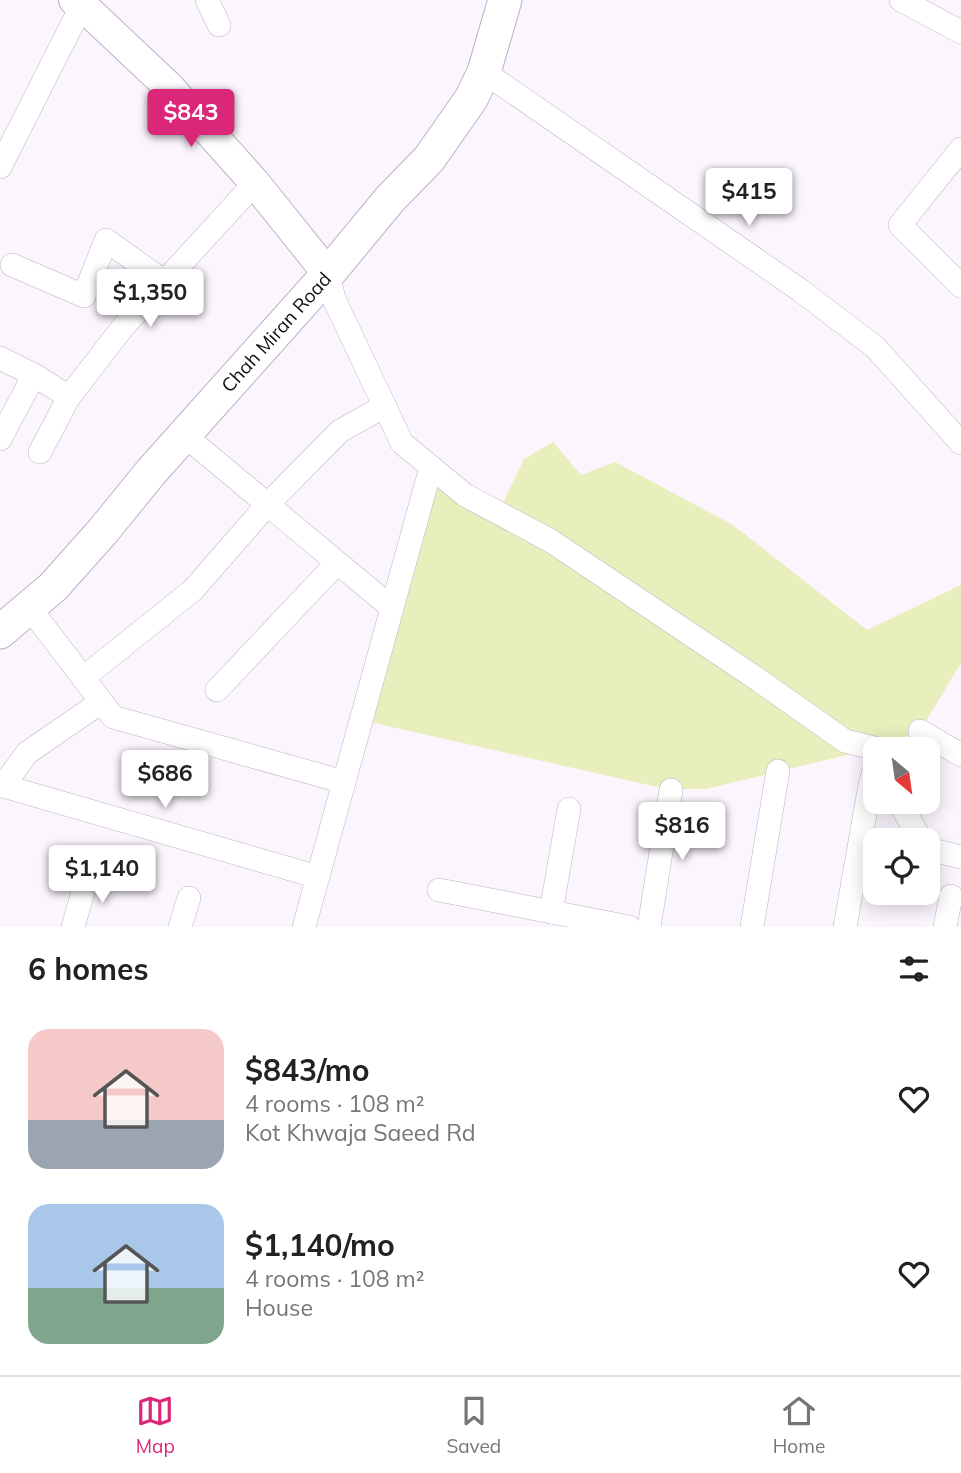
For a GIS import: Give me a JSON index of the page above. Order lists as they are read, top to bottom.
{
  "streets": {
    "main road": ["Chah Miran Road"]
  },
  "north": "bottom right",
  "page": {
    "price": [
      "$843",
      "$415",
      "$1,350",
      "$686",
      "$816",
      "$1,140"
    ],
    "heading": "6 homes",
    "list": [
      {
        "name": "$843/mo",
        "note": "4 rooms · 108 m² · Kot Khwaja Saeed Rd"
      },
      {
        "name": "$1,140/mo",
        "note": "4 rooms · 108 m² · House"
      }
    ],
    "tabs": ["Map", "Saved", "Home"]
  }
}
